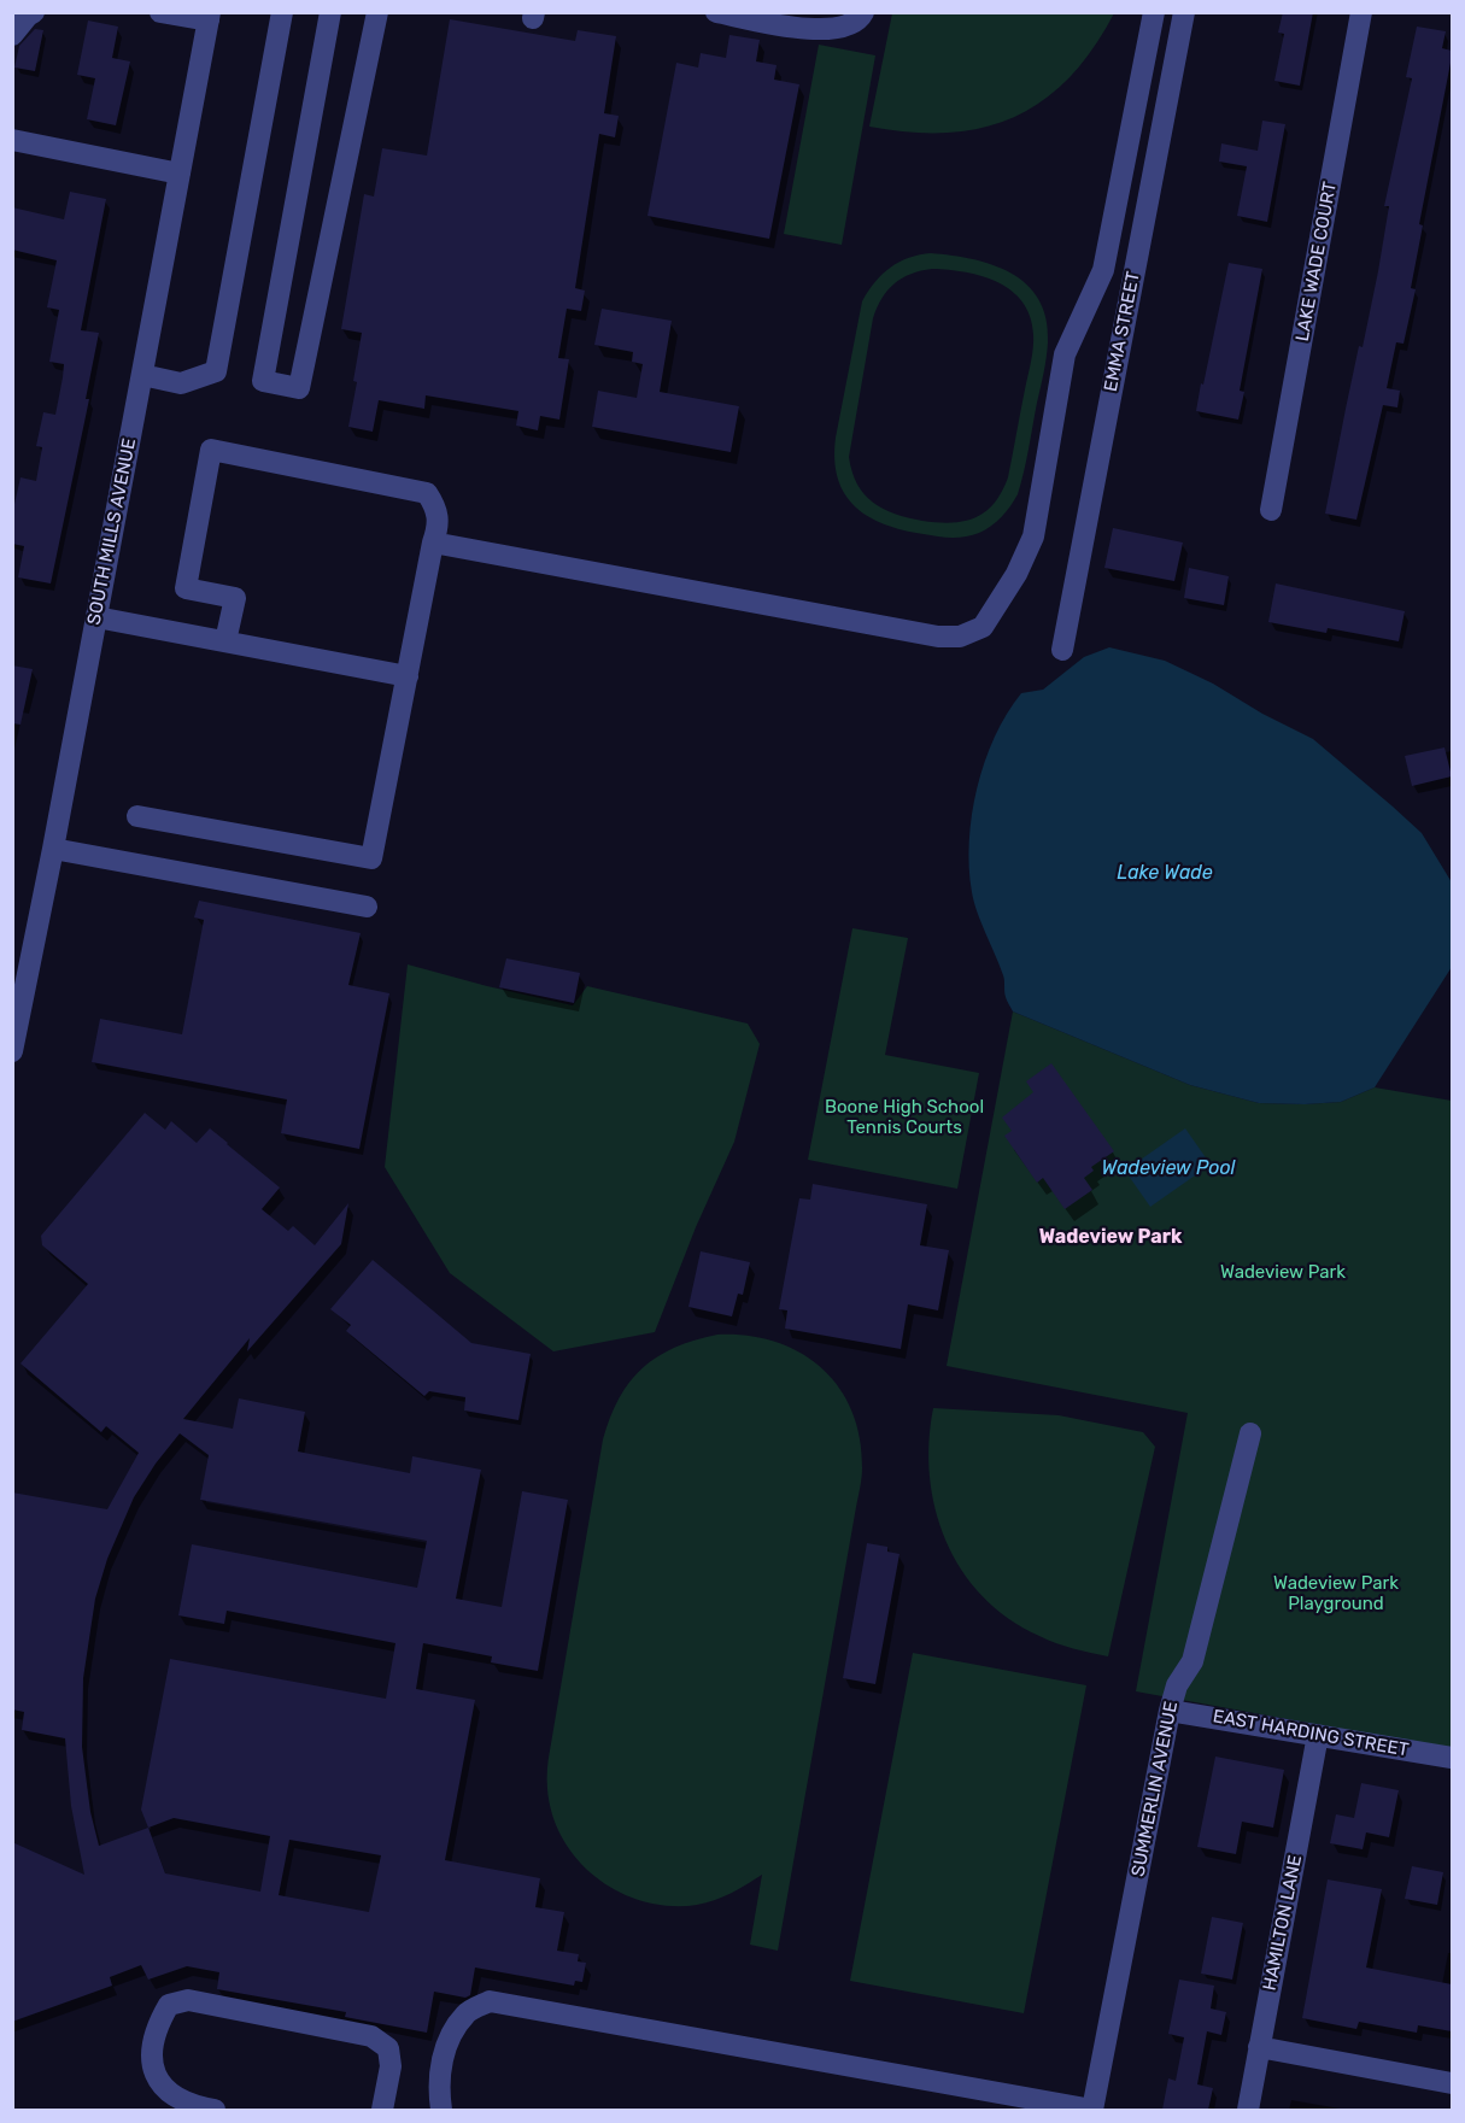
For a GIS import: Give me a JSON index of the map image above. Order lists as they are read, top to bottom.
{
  "streets": {
    "street": [
      "LAKE WADE COURT",
      "EMMA STREET",
      "SOUTH MILLS AVENUE",
      "EAST HARDING STREET",
      "SUMMERLIN AVENUE",
      "HAMILTON LANE"
    ]
  },
  "crossings": [
    ["EAST HARDING STREET", "SUMMERLIN AVENUE"],
    ["EAST HARDING STREET", "HAMILTON LANE"]
  ],
  "districts": ["Wadeview Park"],
  "water": ["Lake Wade", "Wadeview Pool"],
  "parks": ["Boone High School Tennis Courts", "Wadeview Park", "Wadeview Park Playground"]
}
